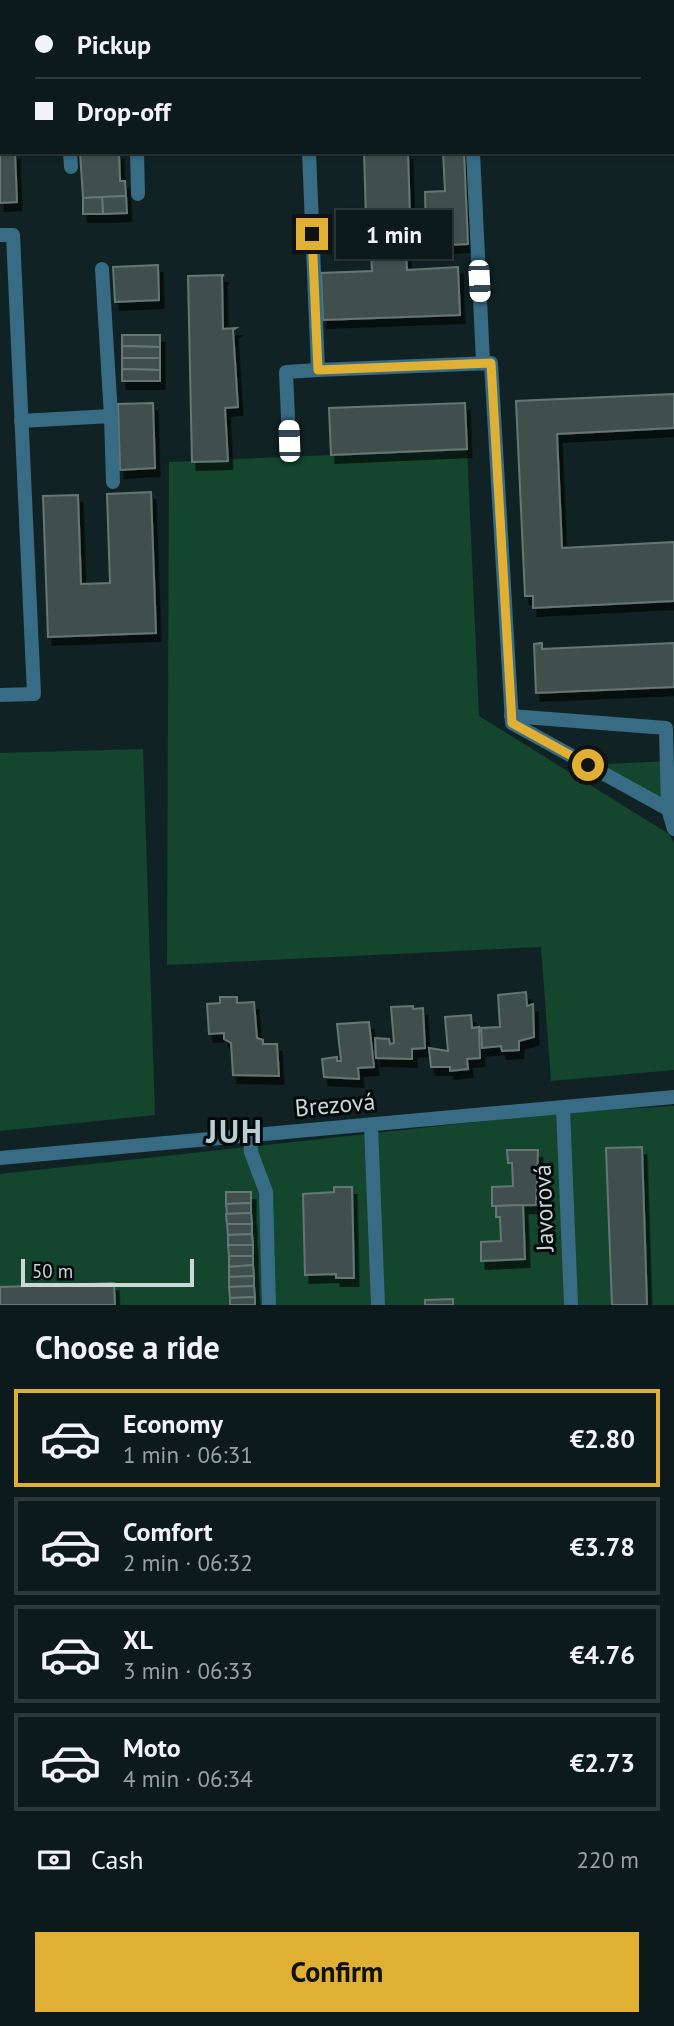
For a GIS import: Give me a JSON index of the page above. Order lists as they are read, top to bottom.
{
  "streets": {
    "street": ["Brezová", "Javorová"]
  },
  "crossings": [
    ["Brezová", "Javorová"]
  ],
  "districts": ["JUH"],
  "scale_bar": "50 m",
  "page": {
    "banner": ["Pickup", "Drop-off"],
    "bubble": "1 min",
    "scale": "50 m",
    "heading": "Choose a ride",
    "list": [
      {
        "name": "Economy",
        "note": "1 min · 06:31",
        "value": "€2.80"
      },
      {
        "name": "Comfort",
        "note": "2 min · 06:32",
        "value": "€3.78"
      },
      {
        "name": "XL",
        "note": "3 min · 06:33",
        "value": "€4.76"
      },
      {
        "name": "Moto",
        "note": "4 min · 06:34",
        "value": "€2.73"
      }
    ],
    "pay": ["Cash", "220 m"],
    "buttons": "Confirm"
  }
}
